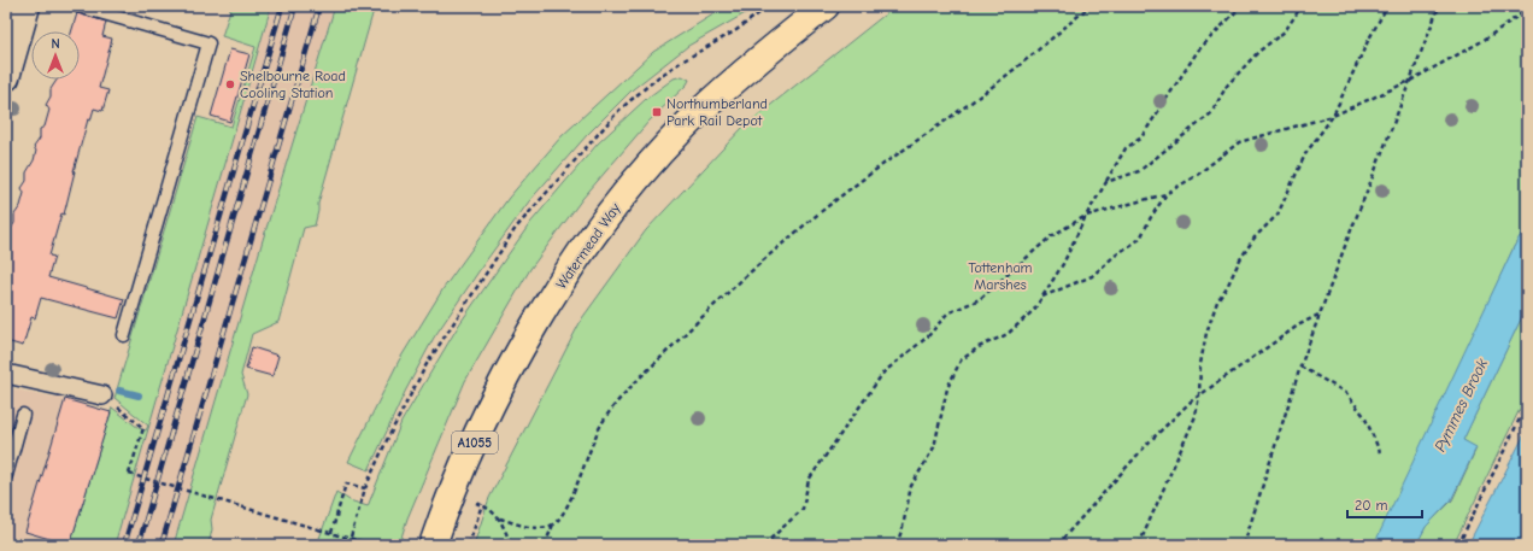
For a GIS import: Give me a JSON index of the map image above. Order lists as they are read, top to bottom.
{
  "streets": {
    "main road": ["Watermead Way", "A1055"]
  },
  "water": ["Pymmes Brook"],
  "parks": ["Tottenham Marshes"],
  "places": {
    "other": ["Shelbourne Road Cooling Station"],
    "transit": ["Northumberland Park Rail Depot"]
  },
  "scale_bar": "20 m",
  "north": "top"
}
